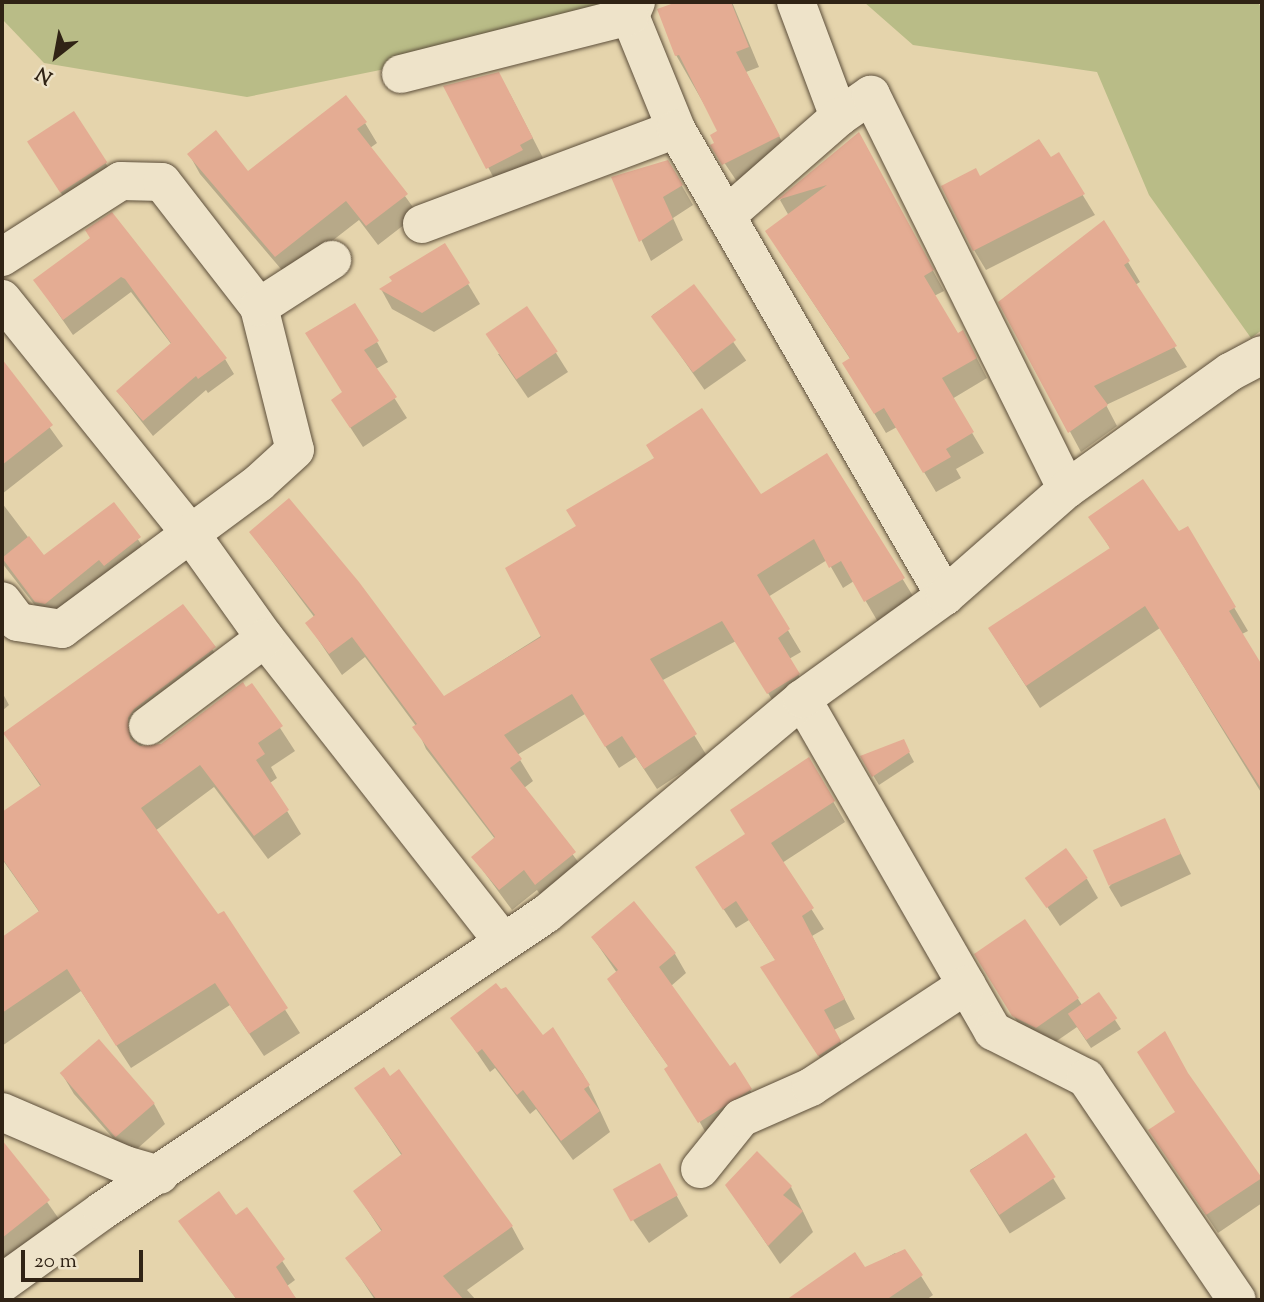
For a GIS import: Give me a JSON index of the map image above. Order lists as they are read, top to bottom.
{
  "scale_bar": "20 m",
  "north": "bottom left"
}
